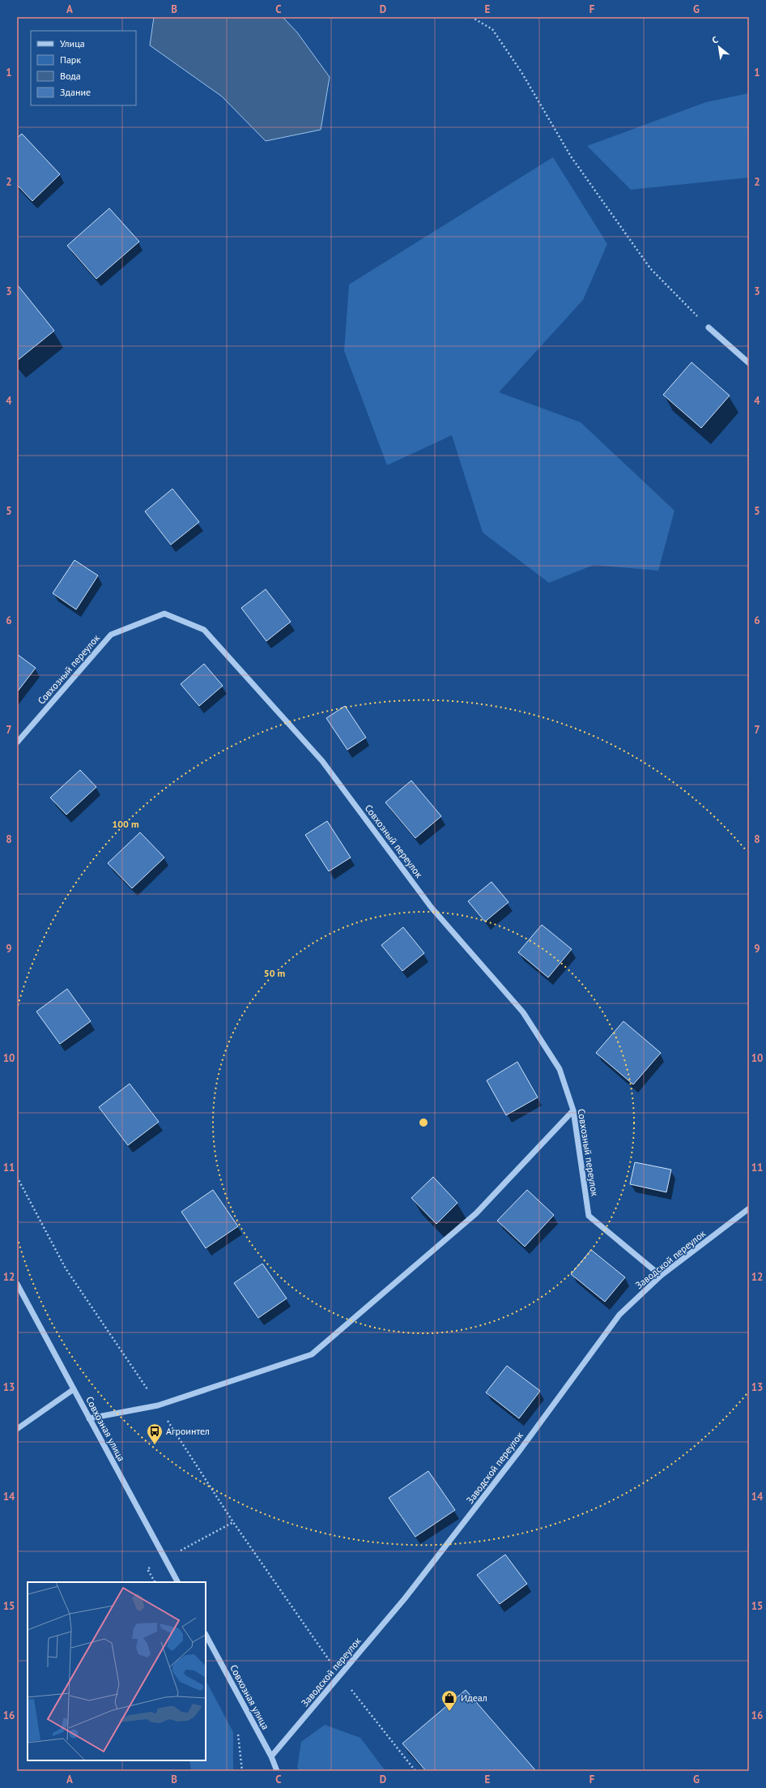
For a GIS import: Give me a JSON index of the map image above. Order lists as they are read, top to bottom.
{
  "streets": {
    "street": ["Совхозный переулок", "Заводской переулок", "Совхозная улица"]
  },
  "crossings": [
    ["Совхозный переулок", "Заводской переулок"],
    ["Заводской переулок", "Совхозная улица"]
  ],
  "places": {
    "bus stop": ["Агроинтел"],
    "shop": ["Идеал"]
  },
  "legend": [
    "Улица",
    "Парк",
    "Вода",
    "Здание"
  ],
  "north": "top left",
  "grid": {
    "columns": [
      "A",
      "B",
      "C",
      "D",
      "E",
      "F",
      "G"
    ],
    "rows": [
      "1",
      "2",
      "3",
      "4",
      "5",
      "6",
      "7",
      "8",
      "9",
      "10",
      "11",
      "12",
      "13",
      "14",
      "15",
      "16"
    ]
  },
  "rings": ["100 m", "50 m"]
}
